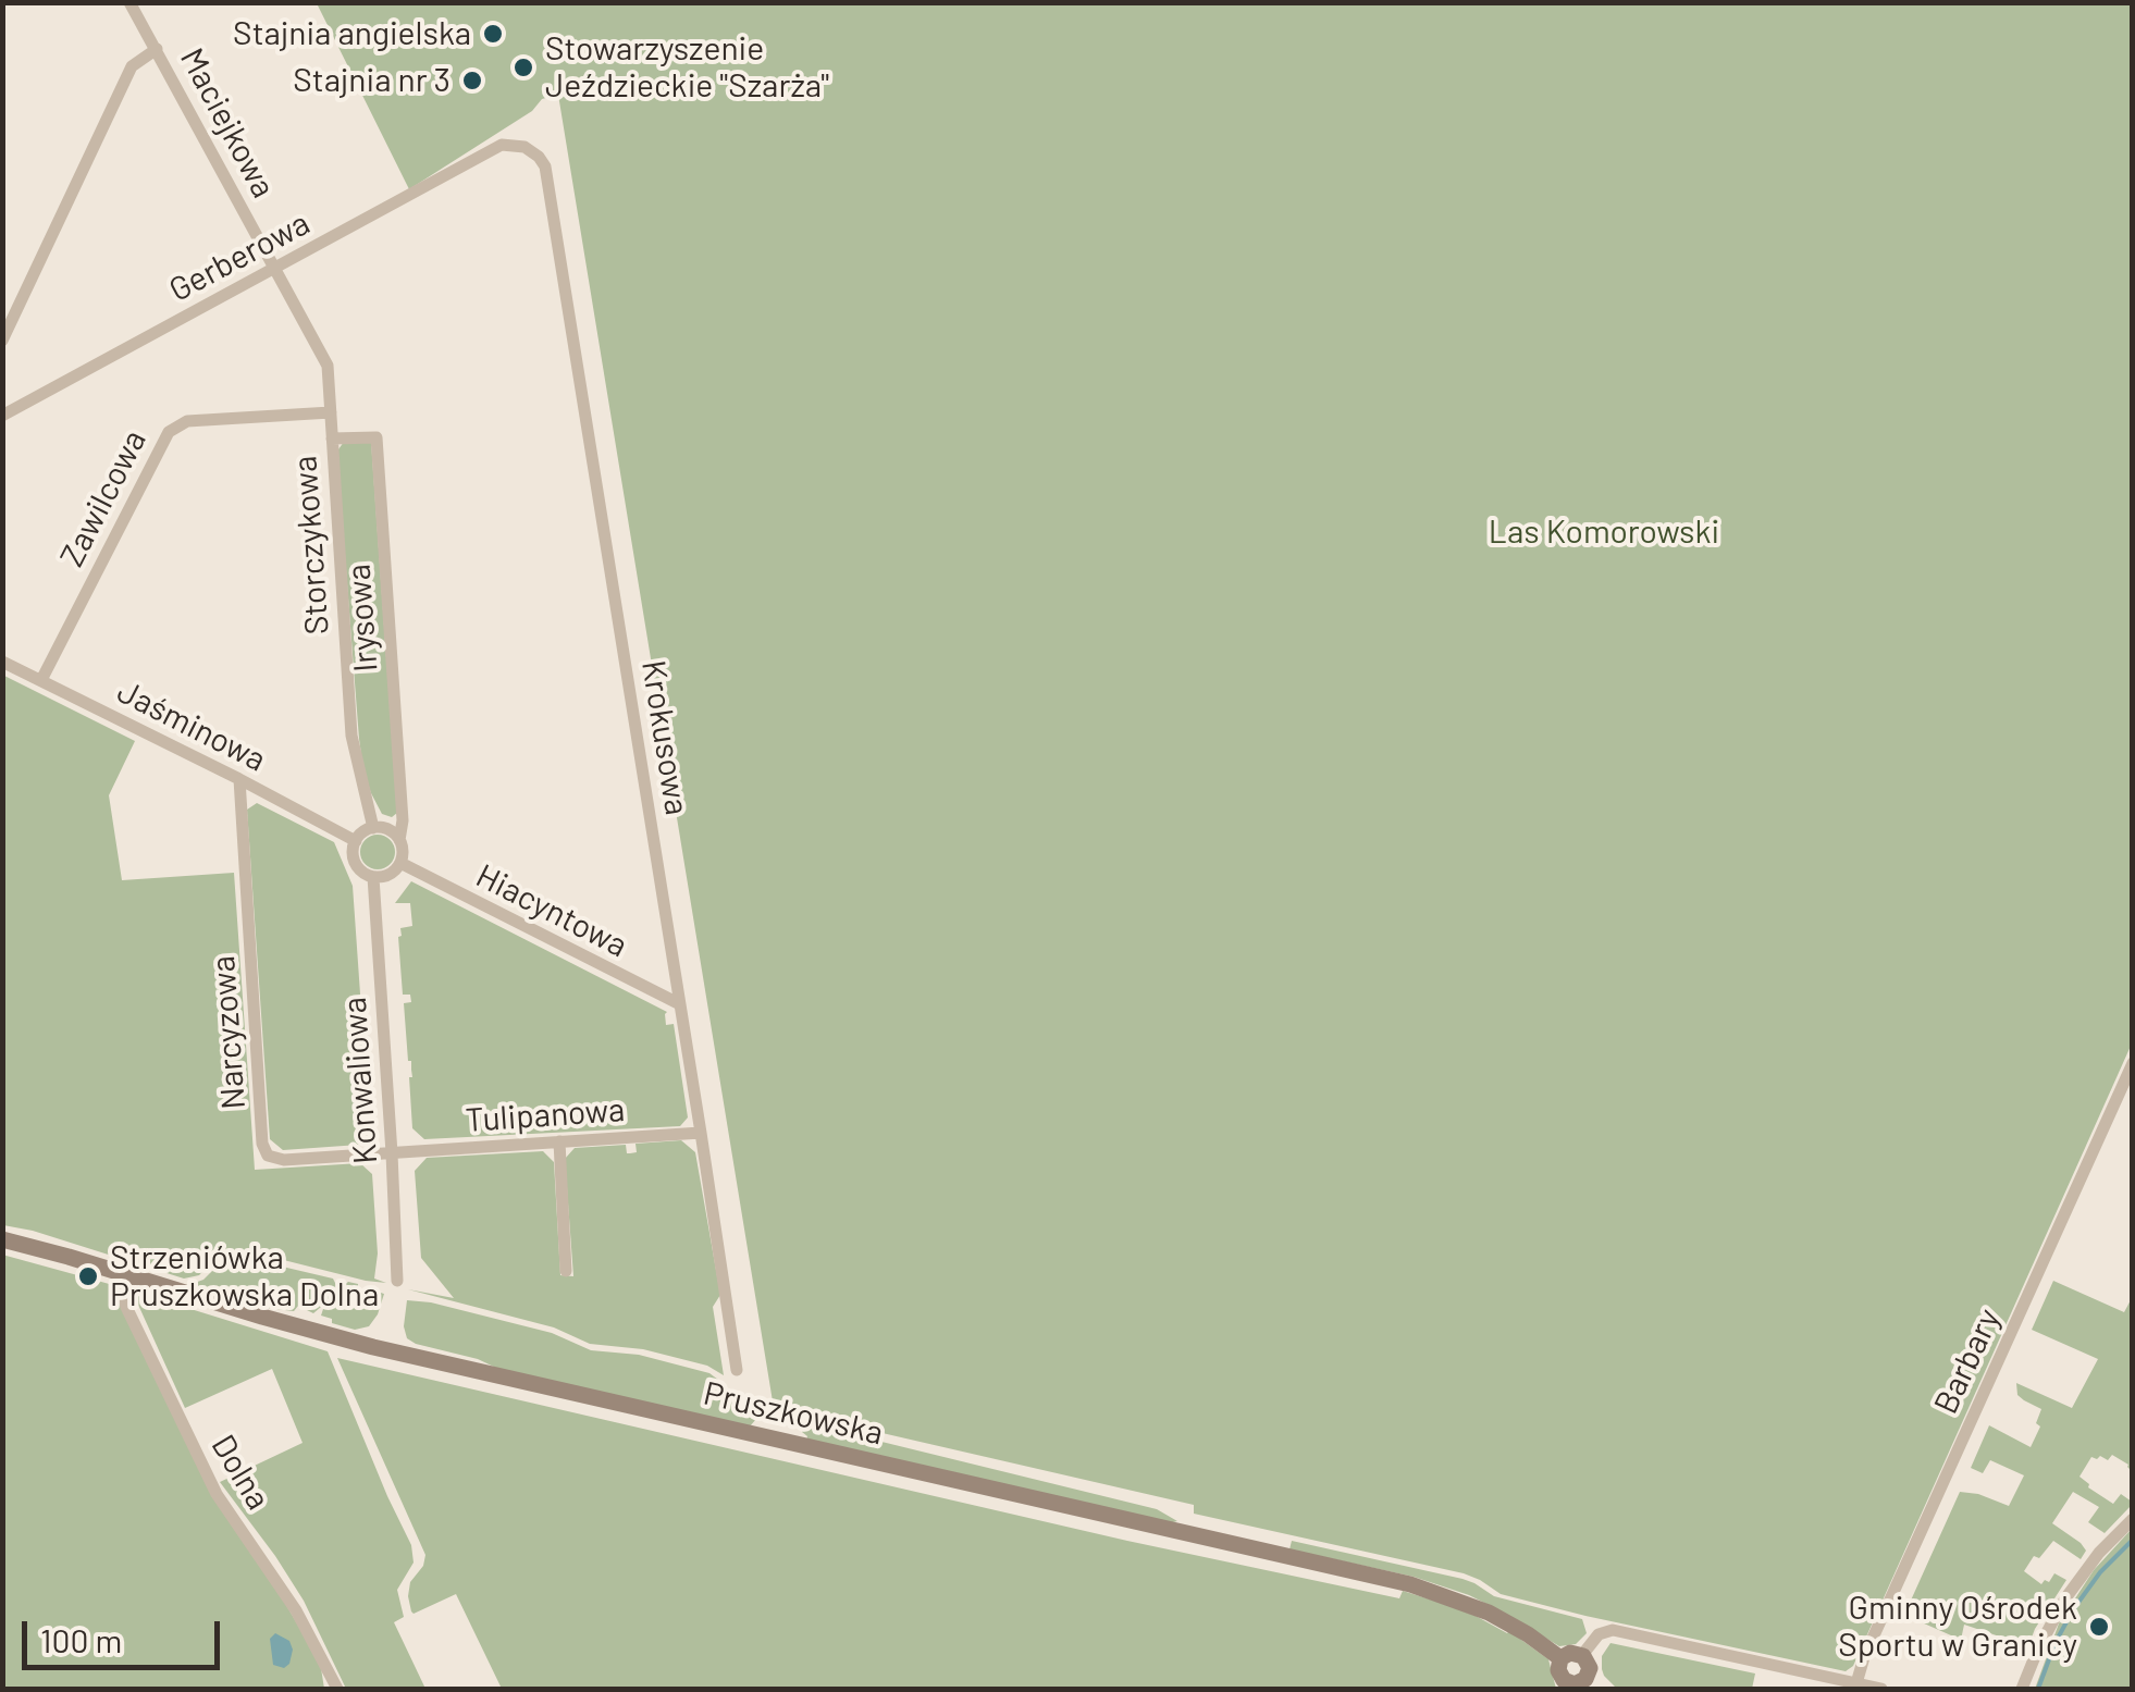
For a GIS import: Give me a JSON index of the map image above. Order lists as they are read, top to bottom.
{
  "streets": {
    "street": [
      "Maciejkowa",
      "Gerberowa",
      "Zawilcowa",
      "Storczykowa",
      "Irysowa",
      "Jaśminowa",
      "Krokusowa",
      "Hiacyntowa",
      "Narcyzowa",
      "Konwaliowa",
      "Tulipanowa",
      "Barbary",
      "Pruszkowska",
      "Dolna"
    ]
  },
  "crossings": [
    ["Maciejkowa", "Gerberowa"],
    ["Maciejkowa", "Storczykowa"],
    ["Gerberowa", "Storczykowa"],
    ["Gerberowa", "Krokusowa"],
    ["Zawilcowa", "Storczykowa"],
    ["Zawilcowa", "Jaśminowa"],
    ["Storczykowa", "Irysowa"],
    ["Storczykowa", "Jaśminowa"],
    ["Storczykowa", "Hiacyntowa"],
    ["Storczykowa", "Konwaliowa"],
    ["Irysowa", "Jaśminowa"],
    ["Irysowa", "Hiacyntowa"],
    ["Irysowa", "Konwaliowa"],
    ["Jaśminowa", "Hiacyntowa"],
    ["Jaśminowa", "Narcyzowa"],
    ["Jaśminowa", "Konwaliowa"],
    ["Krokusowa", "Hiacyntowa"],
    ["Krokusowa", "Tulipanowa"],
    ["Hiacyntowa", "Konwaliowa"],
    ["Narcyzowa", "Konwaliowa"],
    ["Narcyzowa", "Tulipanowa"],
    ["Konwaliowa", "Tulipanowa"],
    ["Pruszkowska", "Dolna"]
  ],
  "parks": ["Las Komorowski"],
  "places": [
    "Stajnia angielska",
    "Stowarzyszenie Jeździeckie \"Szarża\"",
    "Stajnia nr 3",
    "Strzeniówka Pruszkowska Dolna",
    "Gminny Ośrodek Sportu w Granicy"
  ],
  "scale_bar": "100 m"
}
